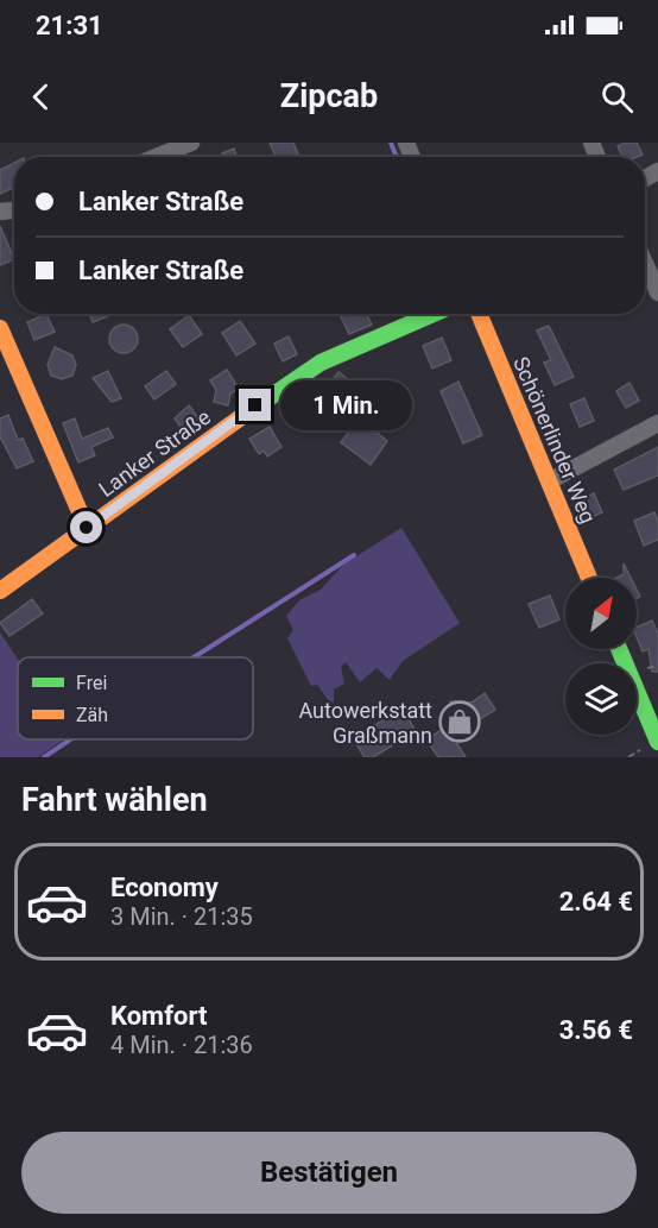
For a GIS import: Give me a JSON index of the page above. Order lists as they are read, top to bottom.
{
  "streets": {
    "street": ["Schönerlinder Weg", "Lanker Straße"]
  },
  "places": {
    "shop": ["Autowerkstatt Graßmann"]
  },
  "legend": ["Frei", "Zäh"],
  "north": "top right",
  "page": {
    "status": "21:31",
    "header": "Zipcab",
    "banner": ["Lanker Straße", "Lanker Straße"],
    "bubble": "1 Min.",
    "heading": "Fahrt wählen",
    "list": [
      {
        "name": "Economy",
        "note": "3 Min. · 21:35",
        "value": "2.64 €"
      },
      {
        "name": "Komfort",
        "note": "4 Min. · 21:36",
        "value": "3.56 €"
      }
    ],
    "buttons": "Bestätigen"
  }
}
